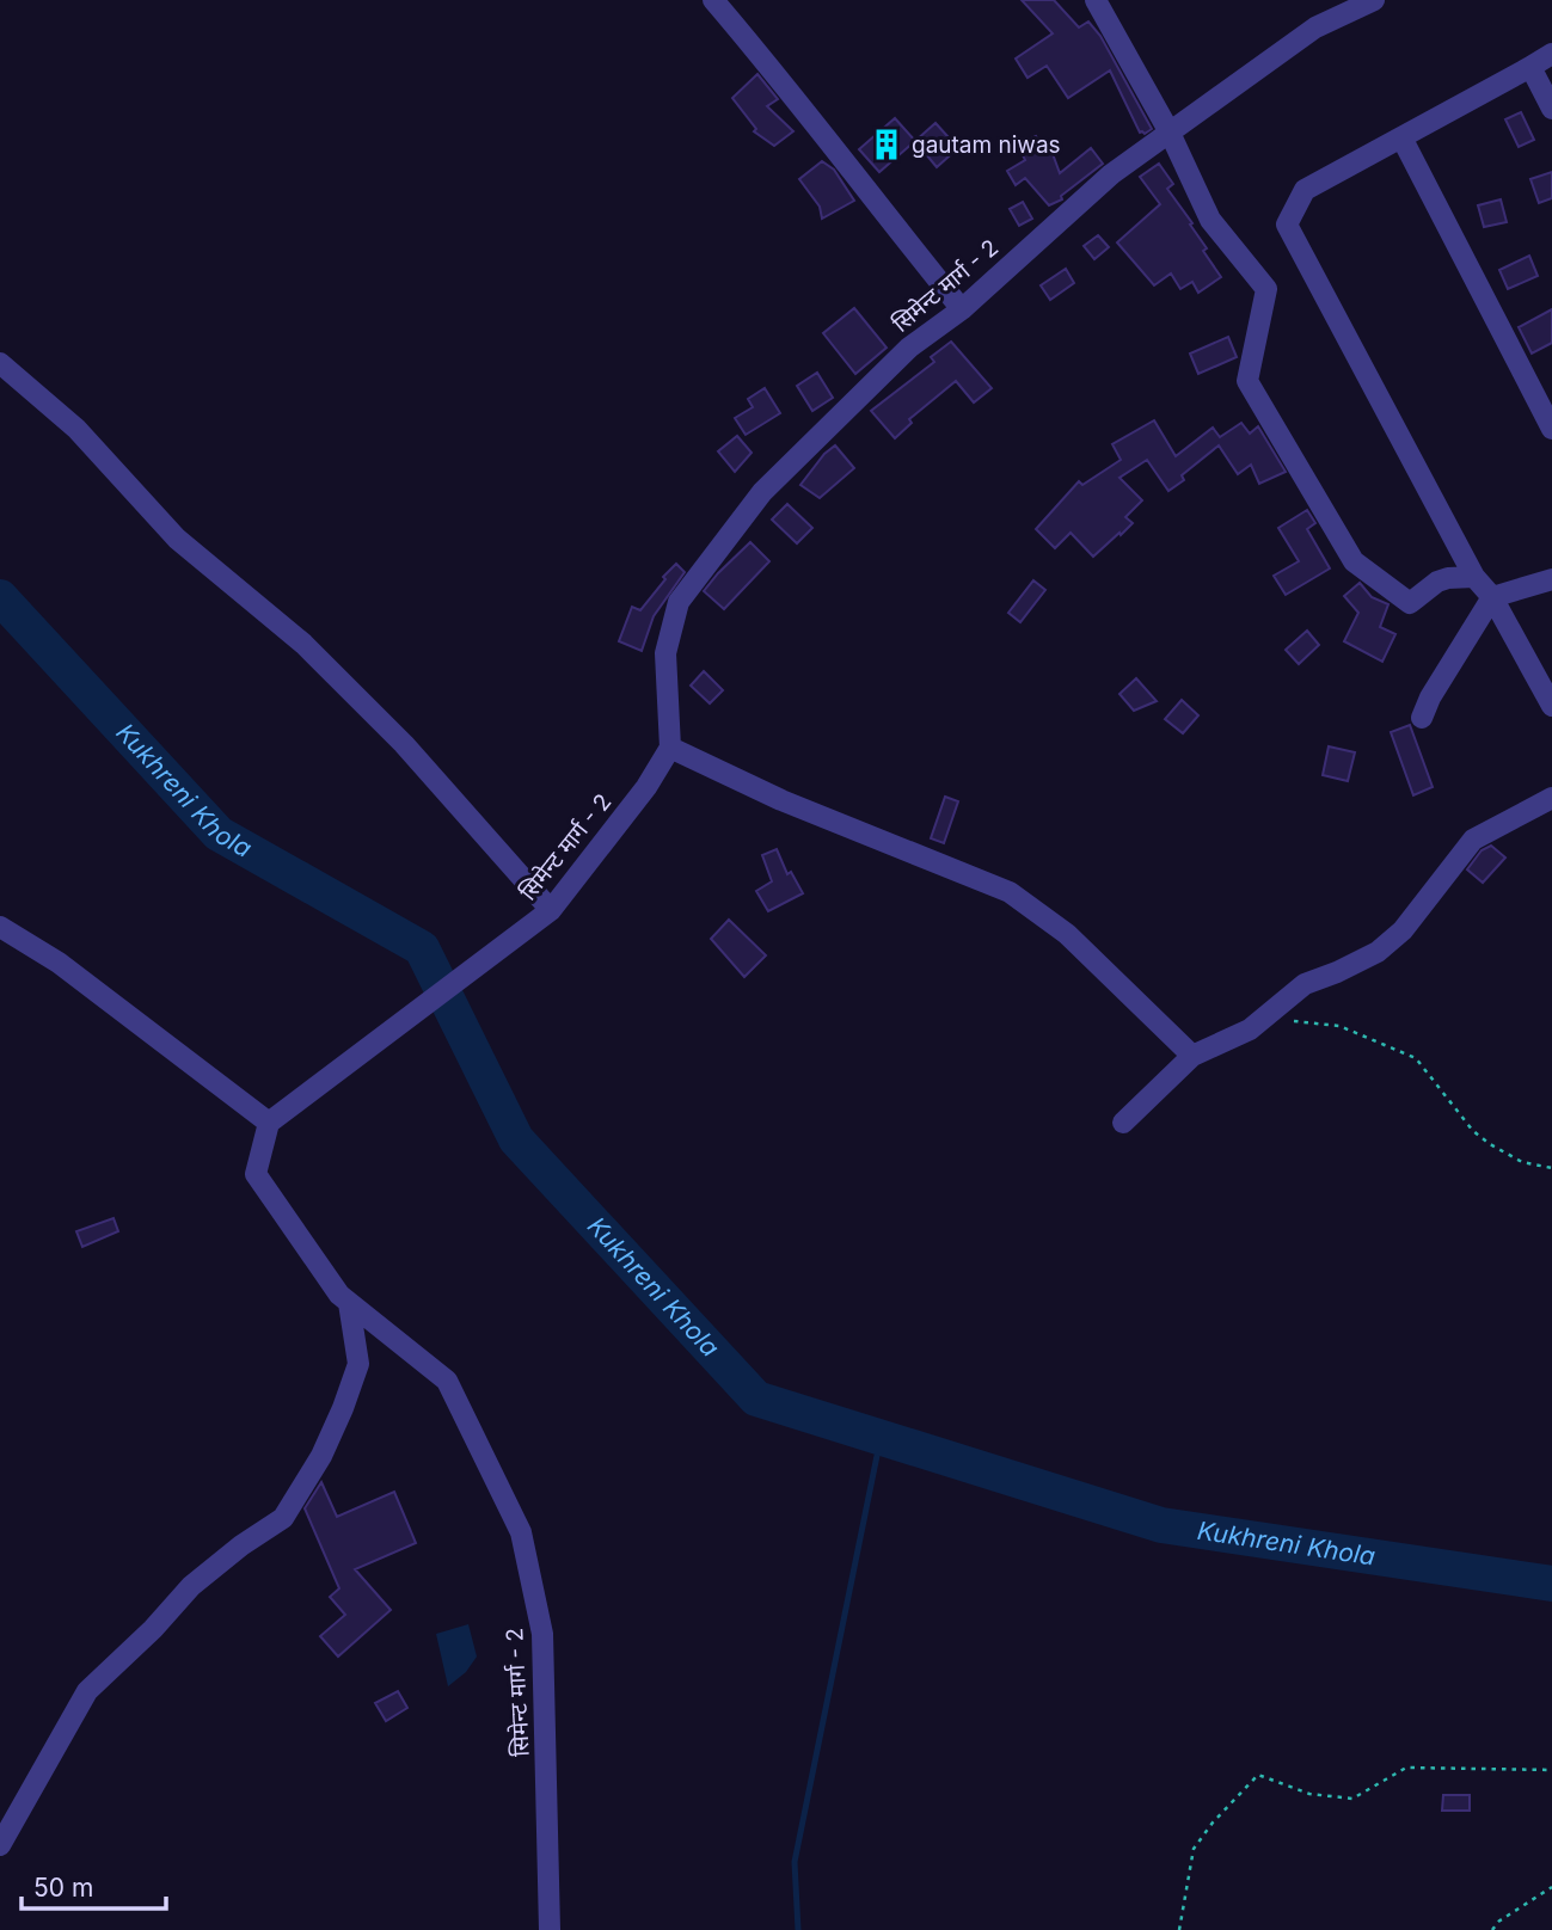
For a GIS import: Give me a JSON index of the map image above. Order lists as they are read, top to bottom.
{
  "streets": {
    "street": ["सिमेन्ट मार्ग - 2"]
  },
  "water": ["Kukhreni Khola"],
  "places": {
    "building": ["gautam niwas"]
  },
  "scale_bar": "50 m"
}
